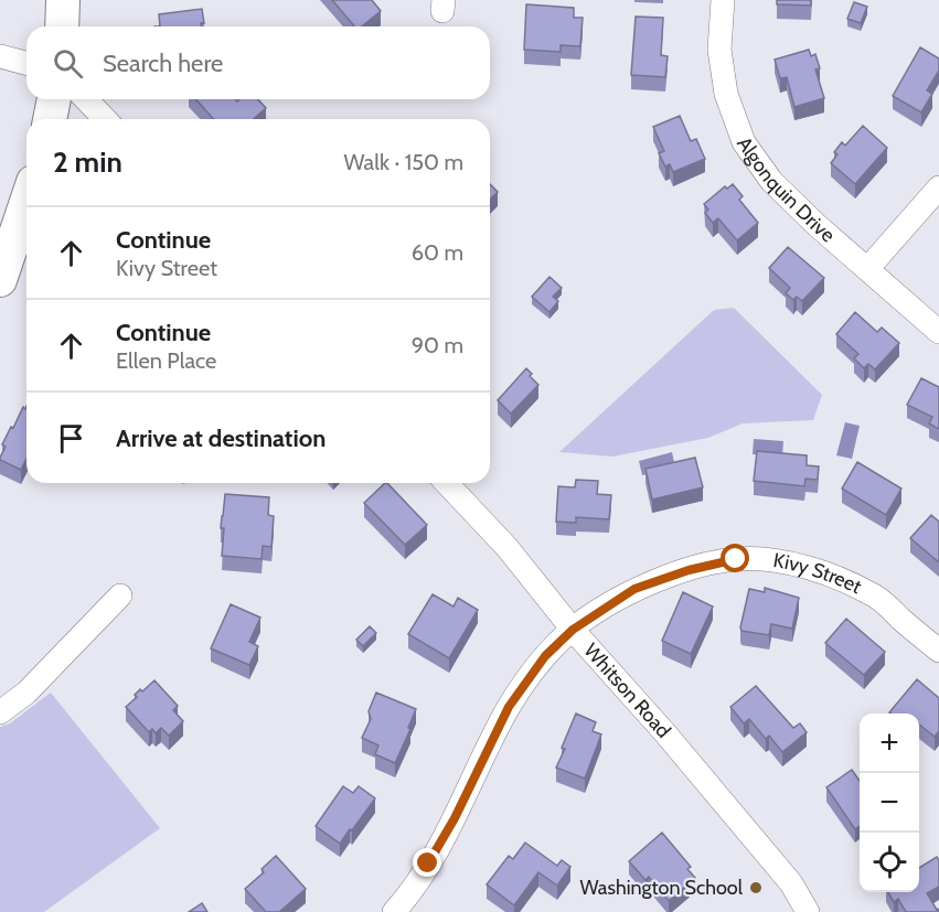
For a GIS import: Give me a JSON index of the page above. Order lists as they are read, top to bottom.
{
  "streets": {
    "street": ["Algonquin Drive", "Kivy Street", "Whitson Road"]
  },
  "crossings": [
    ["Kivy Street", "Whitson Road"]
  ],
  "places": ["Washington School"],
  "page": {
    "search": "Search here",
    "heading": ["2 min", "Walk · 150 m"],
    "list": [
      ["Continue", "Kivy Street", "60 m"],
      ["Continue", "Ellen Place", "90 m"],
      "Arrive at destination"
    ],
    "map_buttons": ["+", "−"]
  }
}
